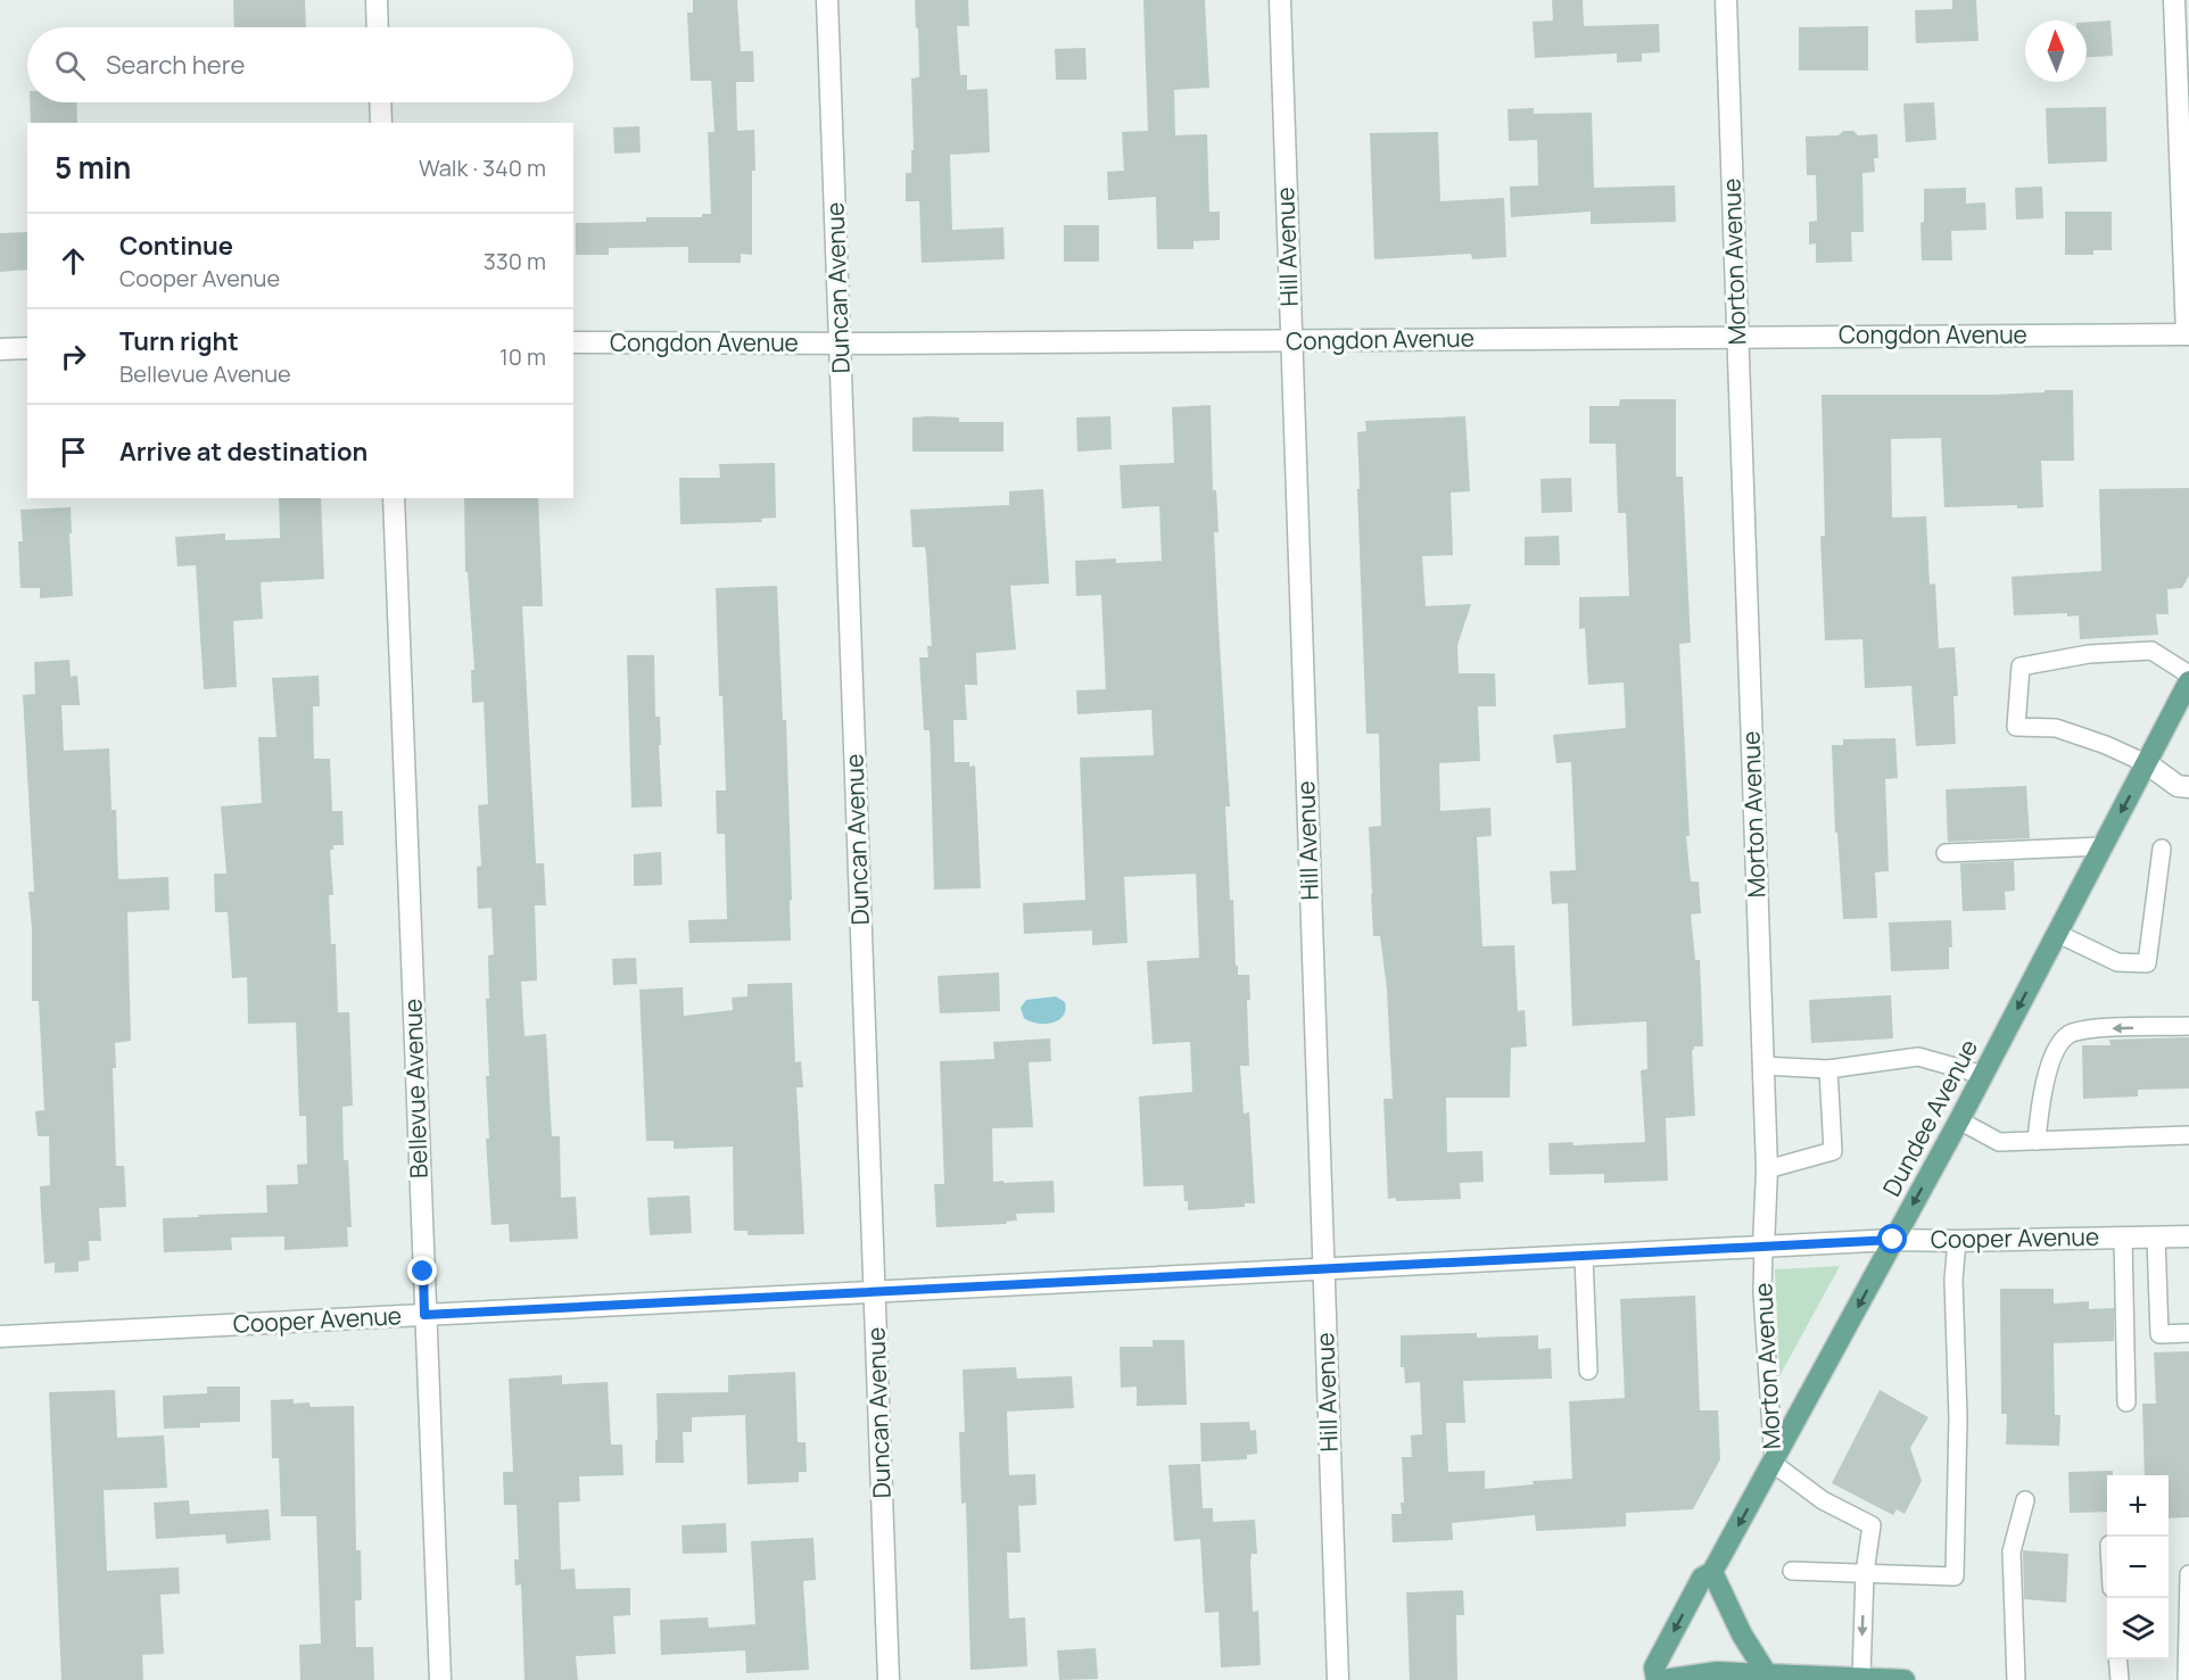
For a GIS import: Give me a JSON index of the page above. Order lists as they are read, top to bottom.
{
  "streets": {
    "main road": ["Dundee Avenue"],
    "street": [
      "Hill Avenue",
      "Morton Avenue",
      "Duncan Avenue",
      "Congdon Avenue",
      "Bellevue Avenue",
      "Cooper Avenue"
    ]
  },
  "crossings": [
    ["Hill Avenue", "Congdon Avenue"],
    ["Hill Avenue", "Cooper Avenue"],
    ["Morton Avenue", "Congdon Avenue"],
    ["Morton Avenue", "Dundee Avenue"],
    ["Morton Avenue", "Cooper Avenue"],
    ["Duncan Avenue", "Congdon Avenue"],
    ["Duncan Avenue", "Cooper Avenue"],
    ["Bellevue Avenue", "Cooper Avenue"],
    ["Dundee Avenue", "Cooper Avenue"]
  ],
  "one_way": ["Dundee Avenue"],
  "north": "top",
  "page": {
    "search": "Search here",
    "heading": ["5 min", "Walk · 340 m"],
    "list": [
      ["Continue", "Cooper Avenue", "330 m"],
      ["Turn right", "Bellevue Avenue", "10 m"],
      "Arrive at destination"
    ],
    "map_buttons": ["+", "−"]
  }
}
